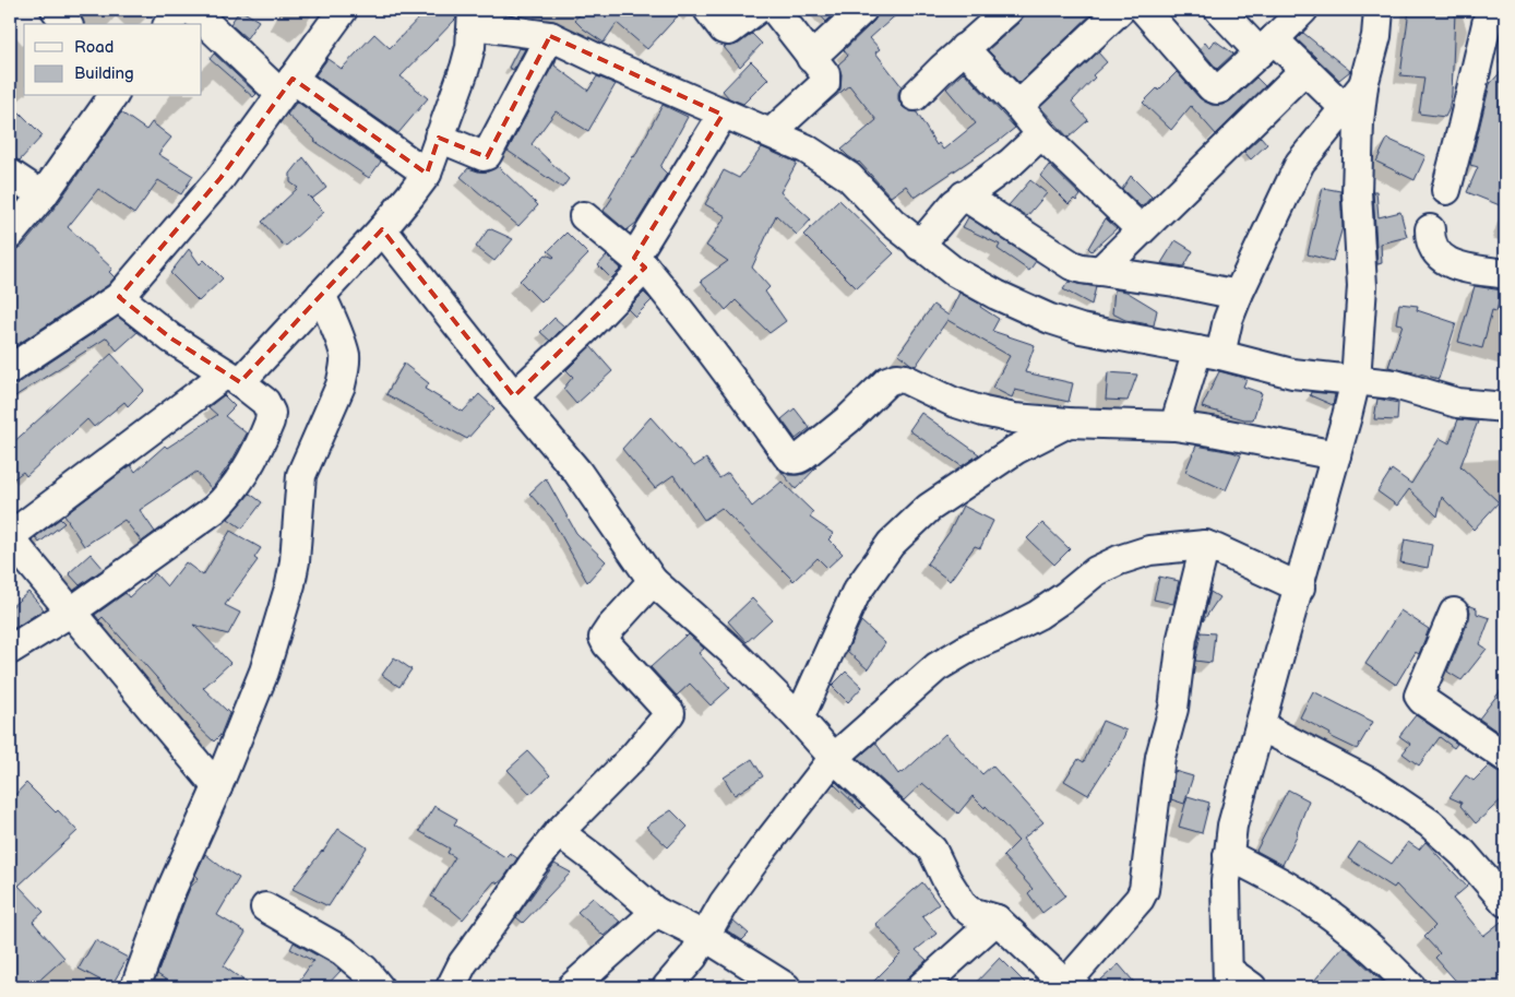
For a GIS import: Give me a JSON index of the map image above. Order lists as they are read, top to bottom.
{
  "legend": ["Road", "Building"]
}
